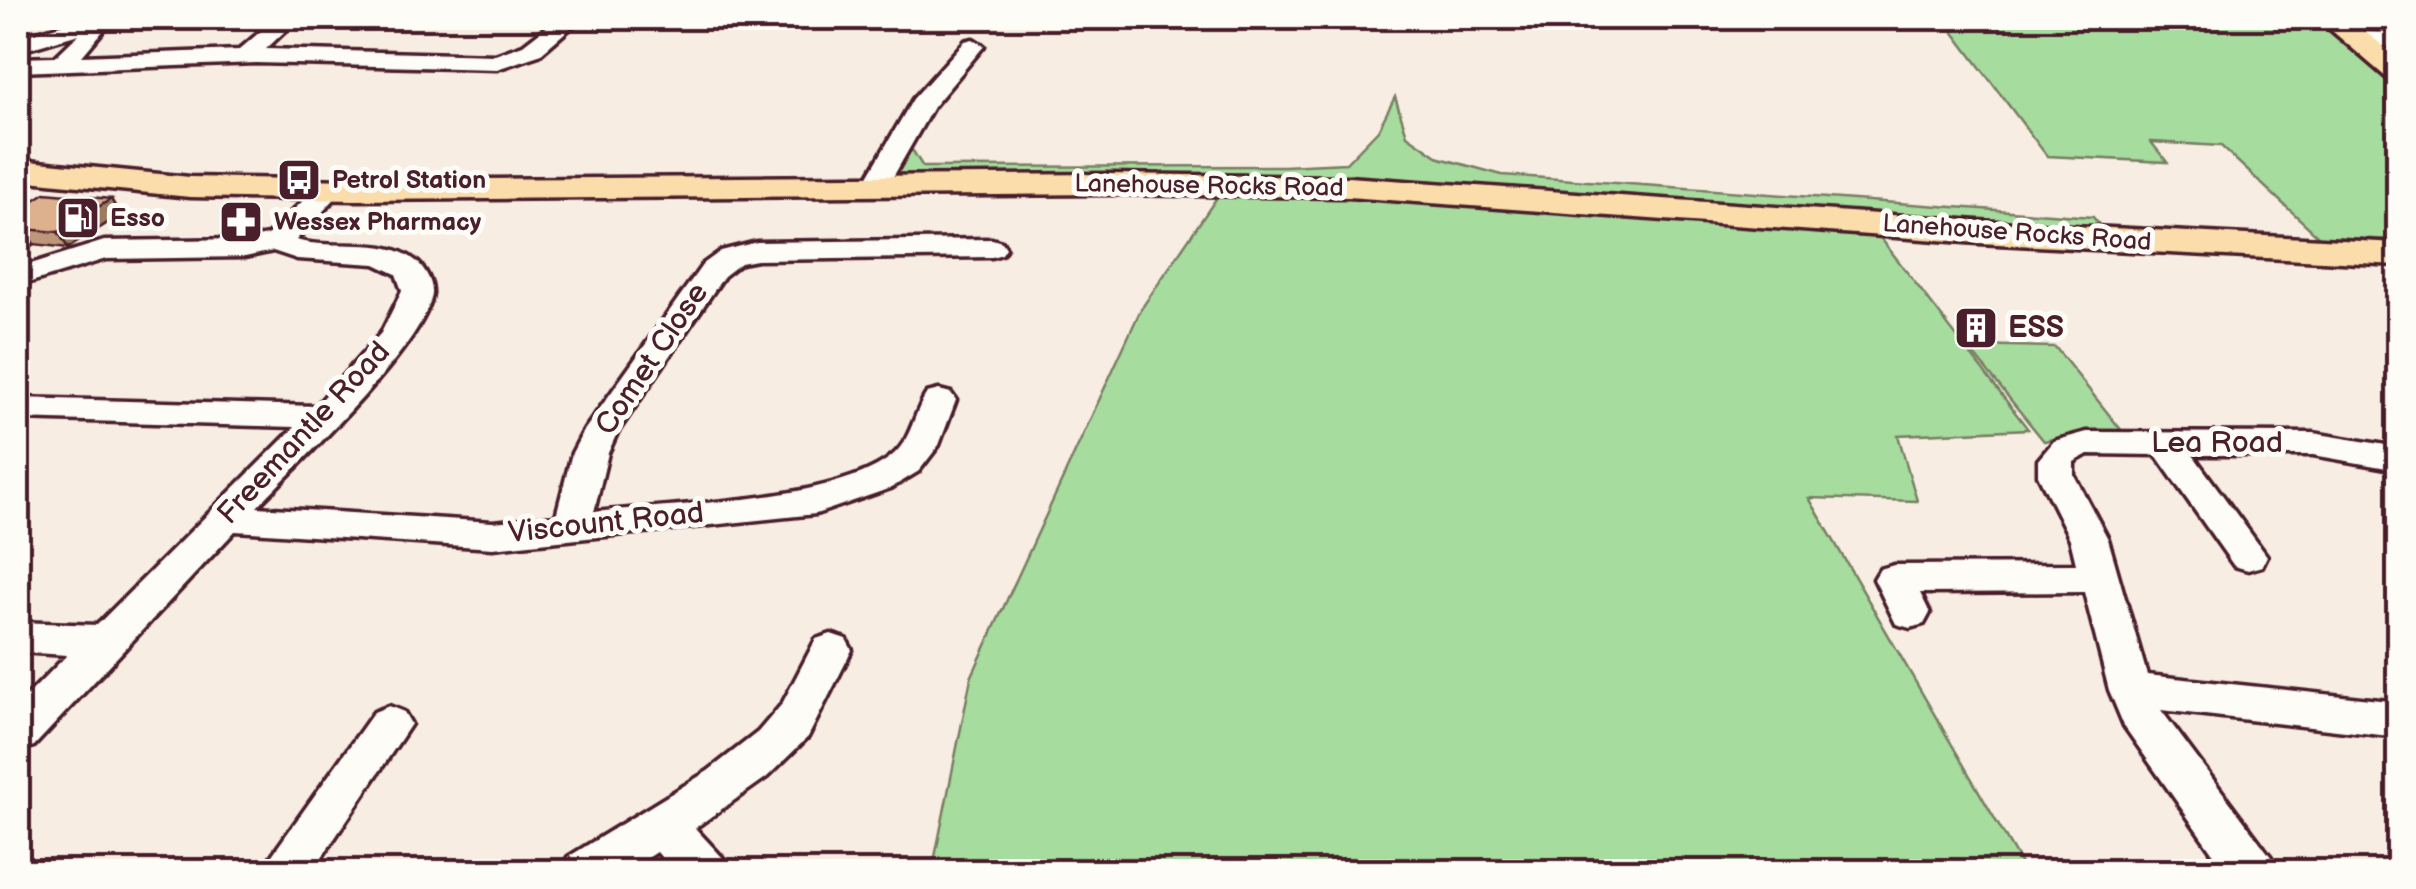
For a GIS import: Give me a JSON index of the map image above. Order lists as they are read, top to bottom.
{
  "streets": {
    "main road": ["Lanehouse Rocks Road"],
    "street": [
      "Comet Close",
      "Freemantle Road",
      "Lea Road",
      "Viscount Road"
    ]
  },
  "crossings": [
    ["Comet Close", "Viscount Road"],
    ["Freemantle Road", "Viscount Road"]
  ],
  "places": {
    "bus stop": ["Petrol Station"],
    "fuel station": ["Esso"],
    "pharmacy": ["Wessex Pharmacy"],
    "building": ["ESS"]
  }
}
